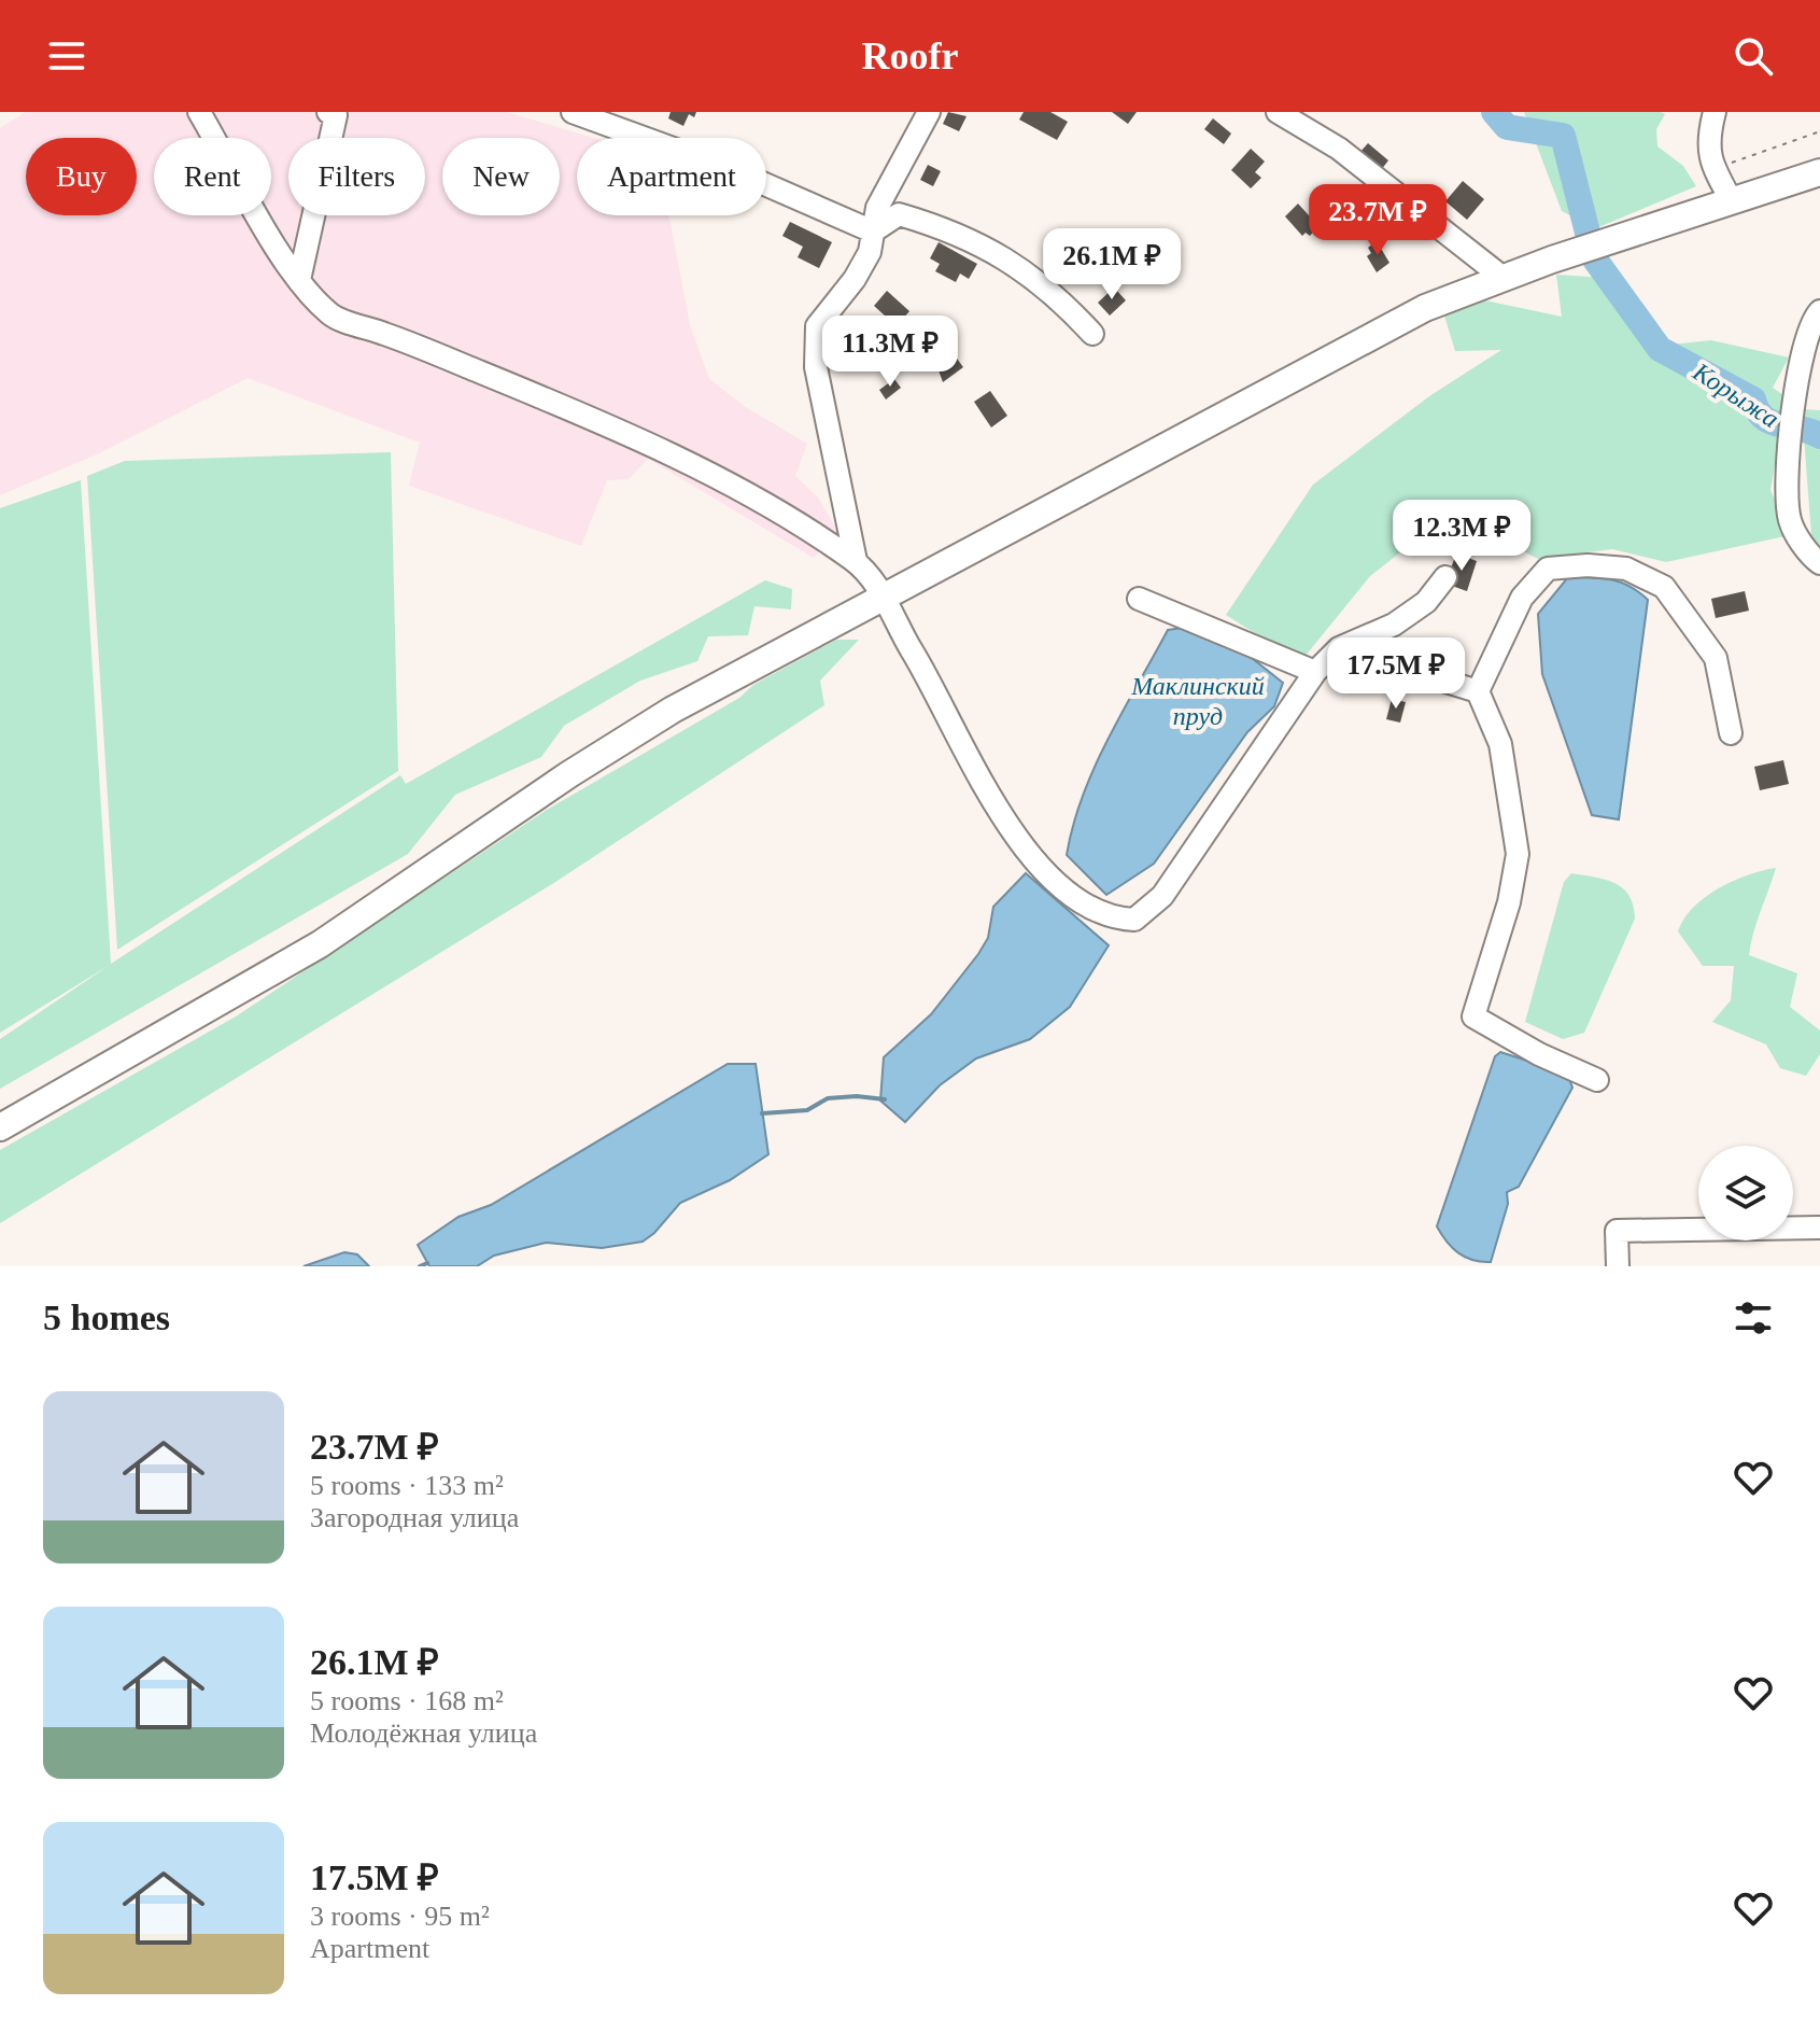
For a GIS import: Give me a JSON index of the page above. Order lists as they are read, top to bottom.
{
  "water": ["Корыжа", "Маклинский пруд"],
  "page": {
    "header": "Roofr",
    "chip": [
      "Buy",
      "Rent",
      "Filters",
      "New",
      "Apartment"
    ],
    "price": [
      "23.7M ₽",
      "26.1M ₽",
      "11.3M ₽",
      "12.3M ₽",
      "17.5M ₽"
    ],
    "heading": "5 homes",
    "list": [
      {
        "name": "23.7M ₽",
        "note": "5 rooms · 133 m² · Загородная улица"
      },
      {
        "name": "26.1M ₽",
        "note": "5 rooms · 168 m² · Молодёжная улица"
      },
      {
        "name": "17.5M ₽",
        "note": "3 rooms · 95 m² · Apartment"
      }
    ]
  }
}
